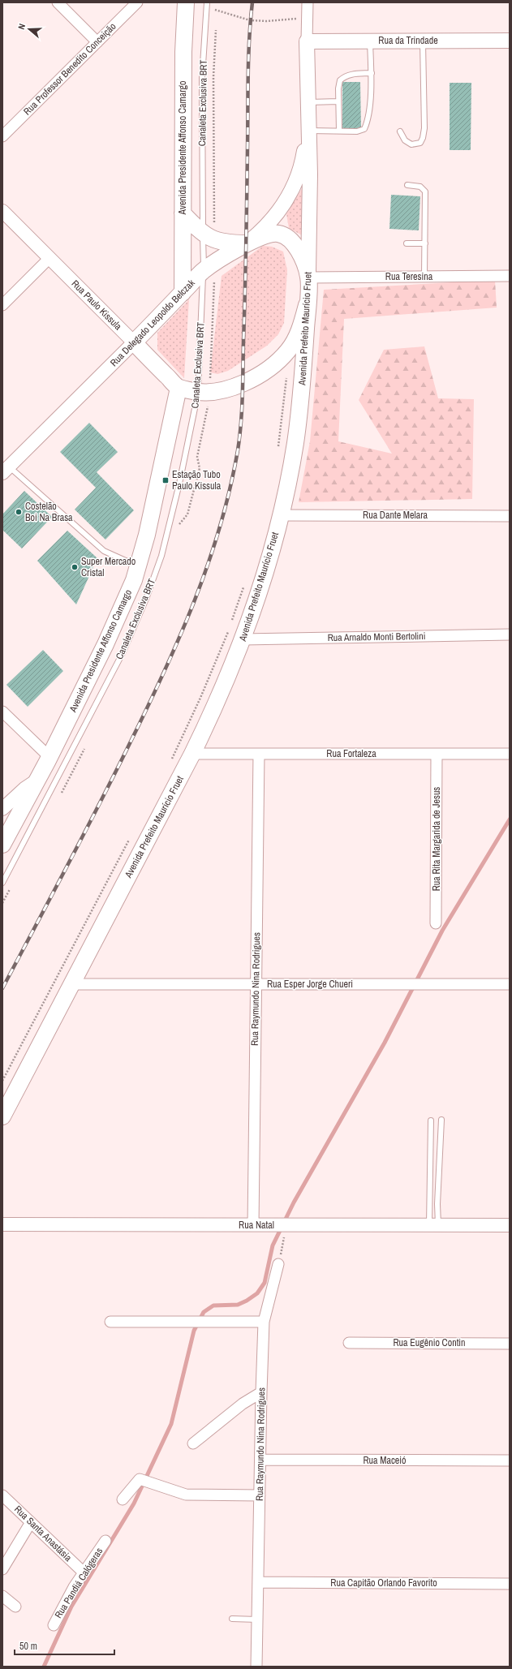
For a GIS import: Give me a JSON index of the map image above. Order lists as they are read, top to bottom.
{
  "streets": {
    "main road": [
      "Rua da Trindade",
      "Avenida Presidente Affonso Camargo",
      "Rua Paulo Kissula",
      "Rua Delegado Leopoldo Belczak",
      "Avenida Prefeito Maurício Fruet"
    ],
    "street": [
      "Rua Professor Benedito Conceição",
      "Rua Teresina",
      "Rua Dante Melara",
      "Rua Arnaldo Monti Bertolini",
      "Rua Fortaleza",
      "Rua Rita Margarida de Jesus",
      "Rua Esper Jorge Chueri",
      "Rua Raymundo Nina Rodrigues",
      "Rua Natal",
      "Rua Eugênio Contin",
      "Rua Maceió",
      "Rua Santa Anastásia",
      "Rua Pandiá Calógeras",
      "Rua Capitão Orlando Favorito"
    ],
    "lane": ["Canaleta Exclusiva BRT"]
  },
  "crossings": [
    ["Rua da Trindade", "Avenida Prefeito Maurício Fruet"],
    ["Canaleta Exclusiva BRT", "Rua Delegado Leopoldo Belczak"],
    ["Avenida Presidente Affonso Camargo", "Rua Paulo Kissula"],
    ["Avenida Presidente Affonso Camargo", "Rua Delegado Leopoldo Belczak"],
    ["Rua Teresina", "Rua Delegado Leopoldo Belczak"],
    ["Rua Teresina", "Avenida Prefeito Maurício Fruet"],
    ["Rua Paulo Kissula", "Rua Delegado Leopoldo Belczak"],
    ["Rua Delegado Leopoldo Belczak", "Avenida Prefeito Maurício Fruet"],
    ["Avenida Prefeito Maurício Fruet", "Rua Dante Melara"],
    ["Avenida Prefeito Maurício Fruet", "Rua Arnaldo Monti Bertolini"],
    ["Avenida Prefeito Maurício Fruet", "Rua Fortaleza"],
    ["Avenida Prefeito Maurício Fruet", "Rua Esper Jorge Chueri"],
    ["Rua Fortaleza", "Rua Rita Margarida de Jesus"],
    ["Rua Fortaleza", "Rua Raymundo Nina Rodrigues"],
    ["Rua Esper Jorge Chueri", "Rua Raymundo Nina Rodrigues"],
    ["Rua Raymundo Nina Rodrigues", "Rua Natal"],
    ["Rua Raymundo Nina Rodrigues", "Rua Maceió"],
    ["Rua Raymundo Nina Rodrigues", "Rua Capitão Orlando Favorito"],
    ["Rua Santa Anastásia", "Rua Pandiá Calógeras"]
  ],
  "places": {
    "transit": ["Estação Tubo Paulo Kissula"],
    "other": ["Costelão Boi Na Brasa", "Super Mercado Cristal"]
  },
  "scale_bar": "50 m",
  "north": "left"
}
